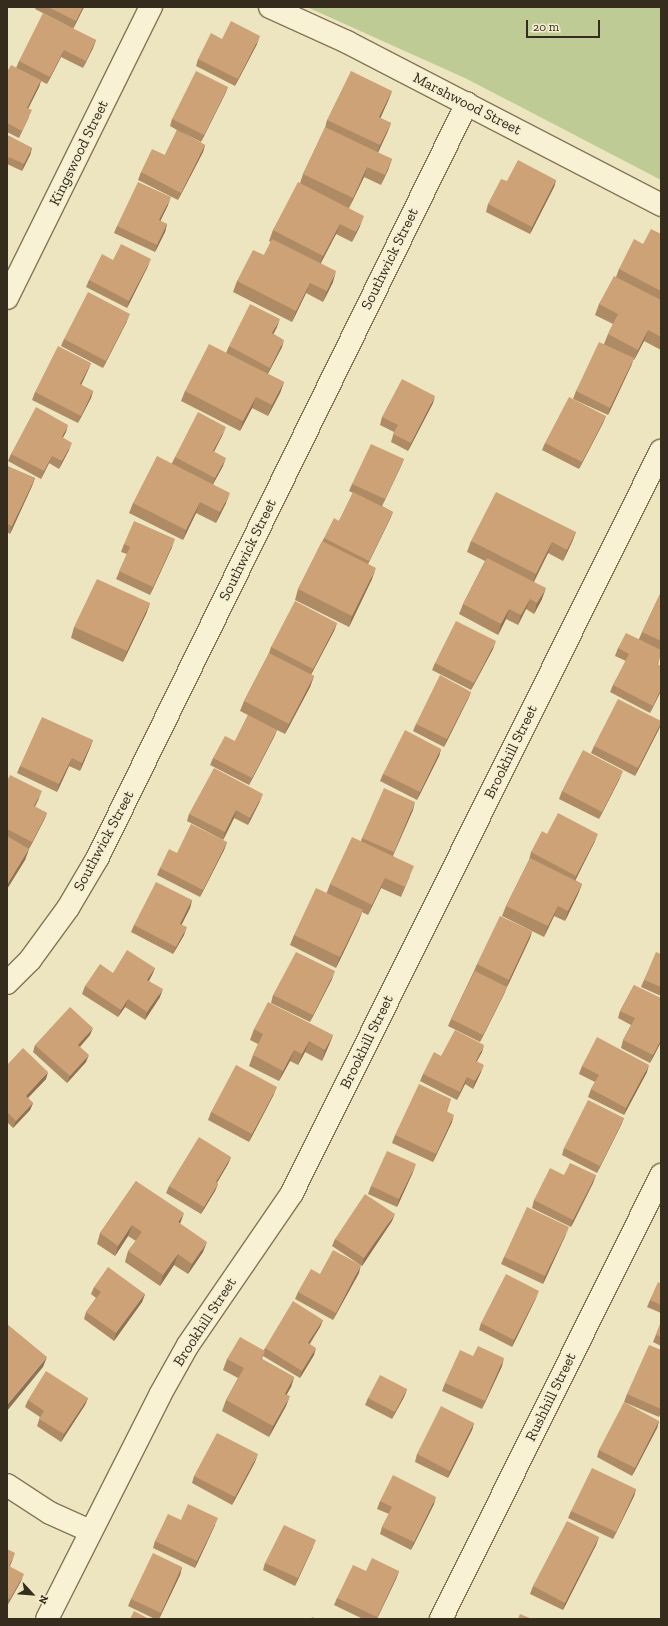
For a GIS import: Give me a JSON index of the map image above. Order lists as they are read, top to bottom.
{
  "streets": {
    "street": [
      "Marshwood Street",
      "Kingswood Street",
      "Southwick Street",
      "Brookhill Street",
      "Rushhill Street"
    ]
  },
  "crossings": [
    ["Marshwood Street", "Southwick Street"]
  ],
  "scale_bar": "20 m",
  "north": "bottom right"
}
